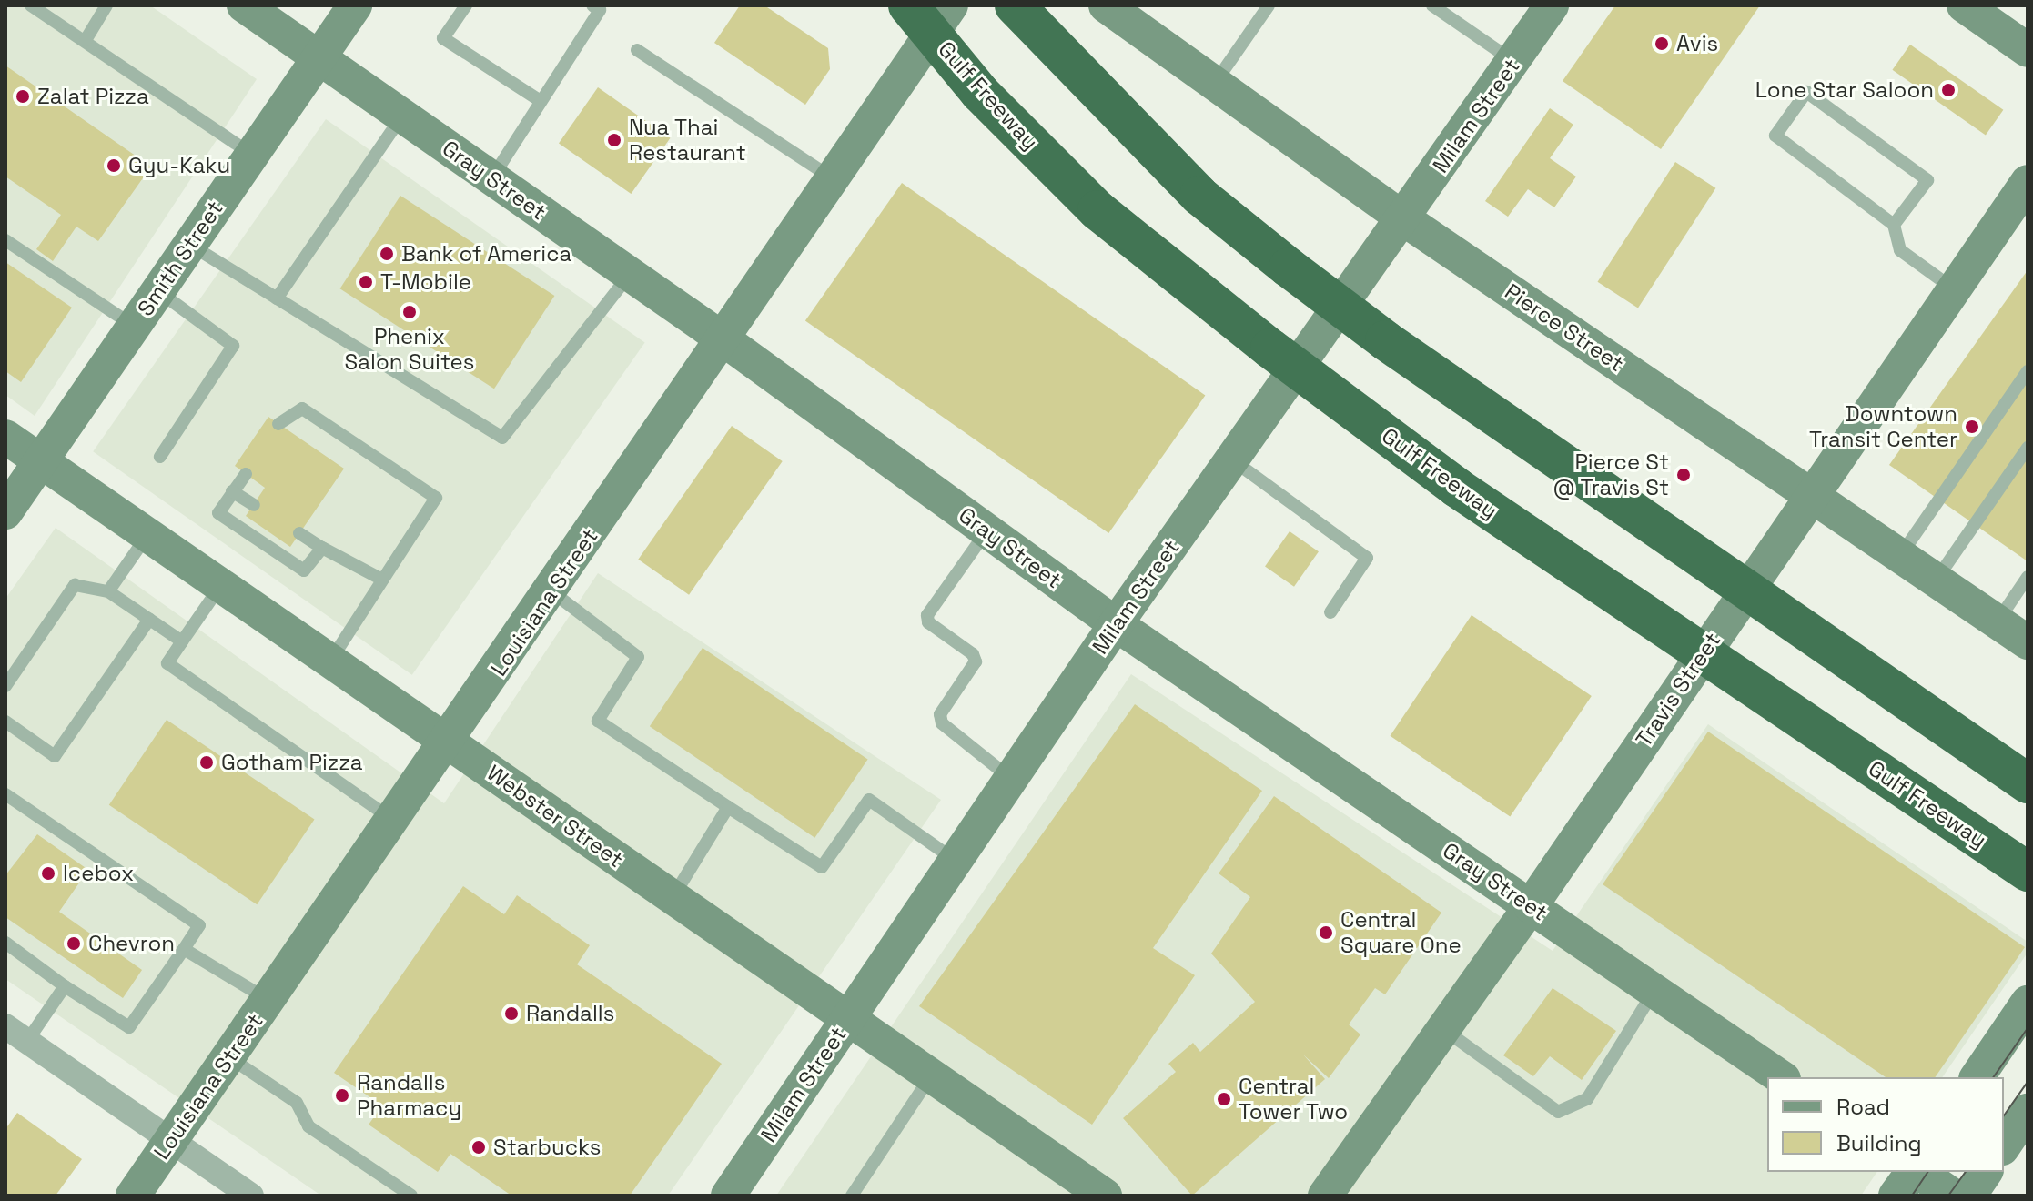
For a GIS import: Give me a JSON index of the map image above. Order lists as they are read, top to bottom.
{
  "streets": {
    "highway": ["Gulf Freeway"],
    "main road": [
      "Milam Street",
      "Gray Street",
      "Smith Street",
      "Pierce Street",
      "Louisiana Street",
      "Travis Street",
      "Webster Street"
    ]
  },
  "crossings": [
    ["Milam Street", "Gray Street"],
    ["Milam Street", "Pierce Street"],
    ["Milam Street", "Webster Street"],
    ["Gray Street", "Smith Street"],
    ["Gray Street", "Louisiana Street"],
    ["Gray Street", "Travis Street"],
    ["Smith Street", "Webster Street"],
    ["Pierce Street", "Travis Street"],
    ["Louisiana Street", "Webster Street"]
  ],
  "places": [
    "Avis",
    "Lone Star Saloon",
    "Zalat Pizza",
    "Nua Thai Restaurant",
    "Gyu-Kaku",
    "Bank of America",
    "T-Mobile",
    "Phenix Salon Suites",
    "Downtown Transit Center",
    "Pierce St @ Travis St",
    "Gotham Pizza",
    "Icebox",
    "Central Square One",
    "Chevron",
    "Randalls",
    "Randalls Pharmacy",
    "Central Tower Two",
    "Starbucks"
  ],
  "legend": ["Road", "Building"]
}
